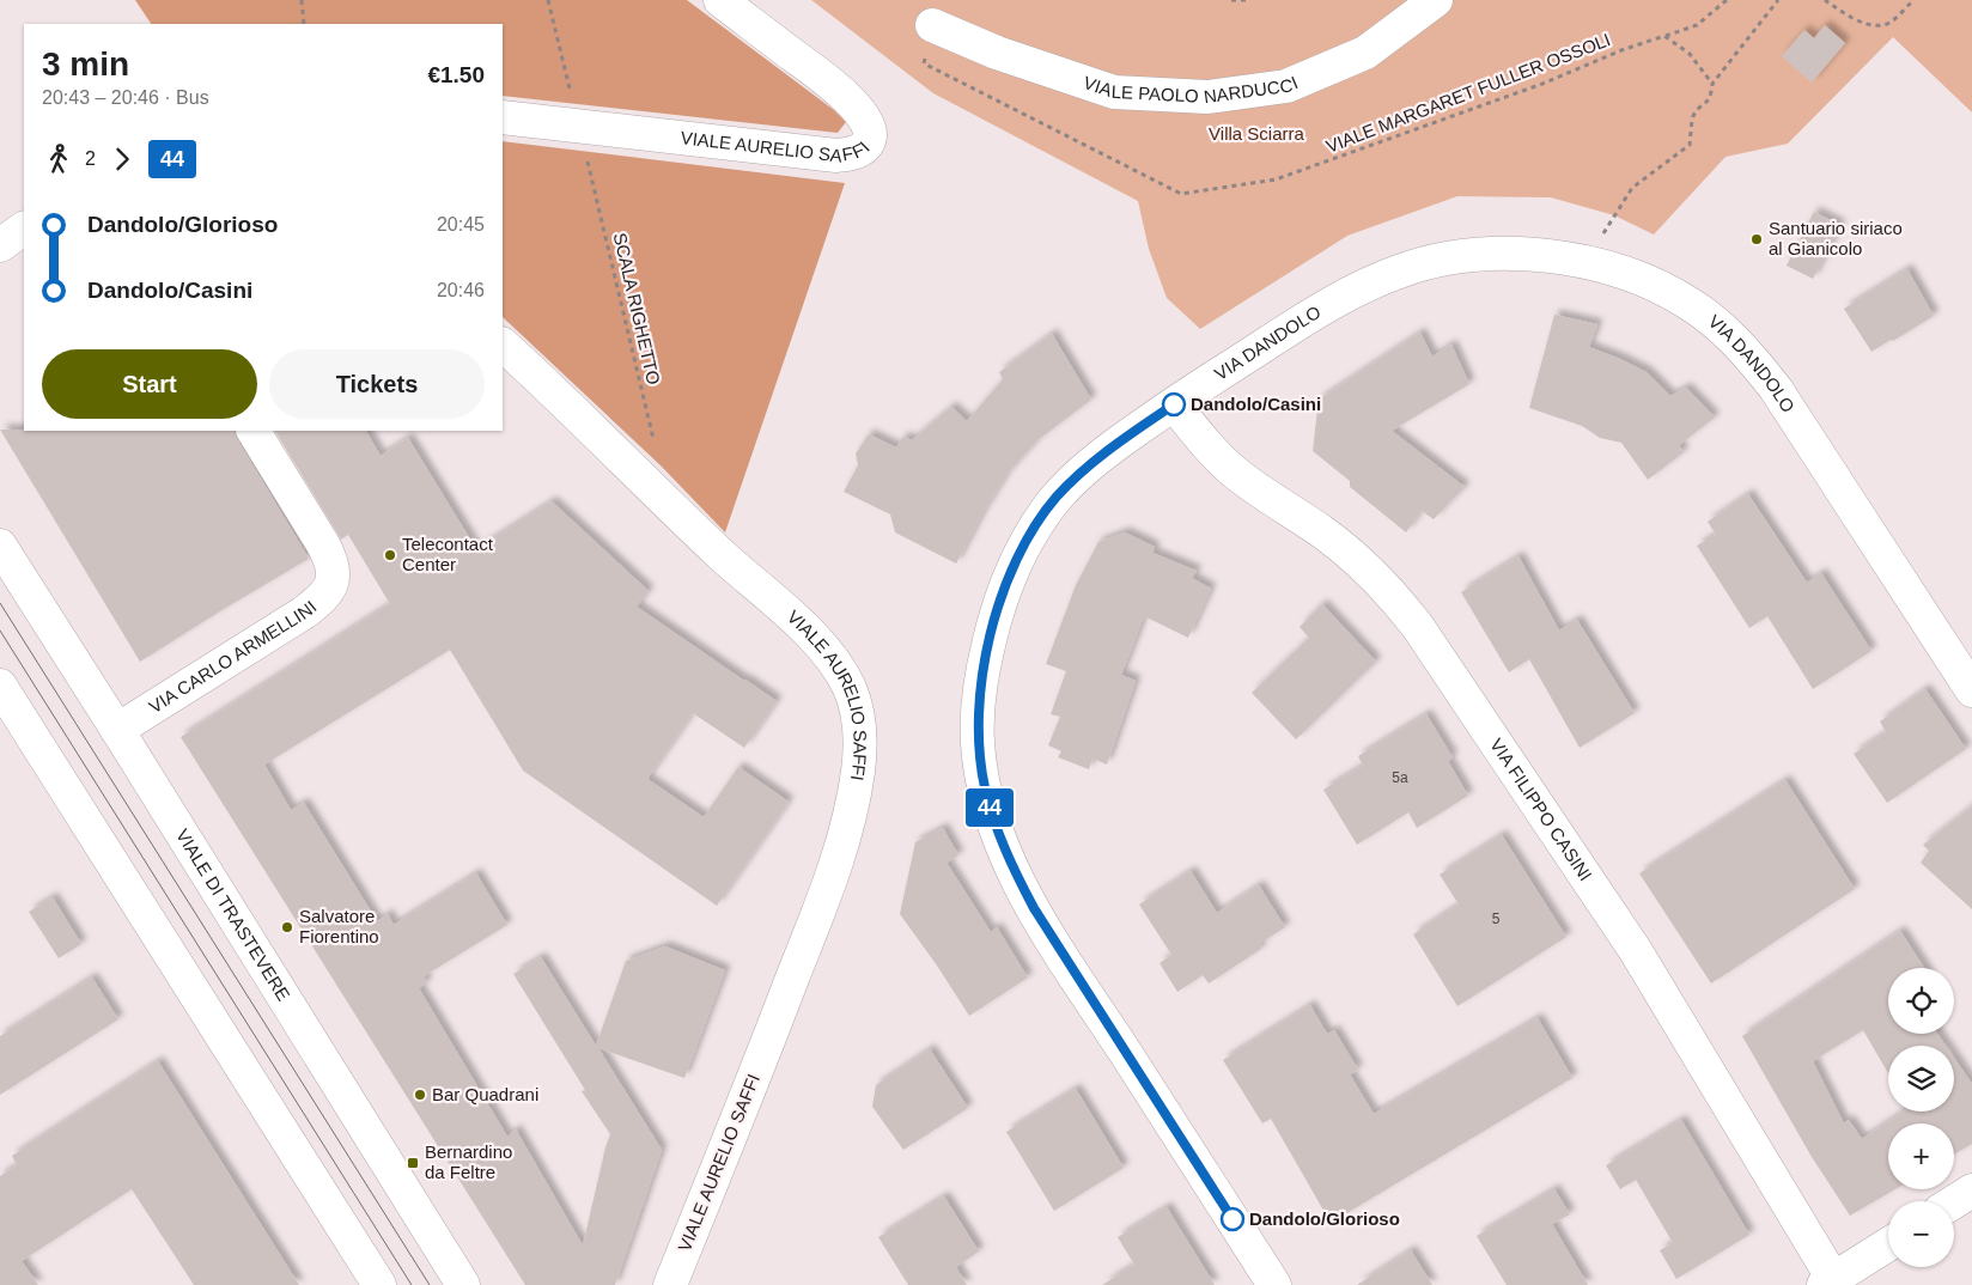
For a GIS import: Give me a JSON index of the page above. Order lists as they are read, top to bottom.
{
  "streets": {
    "street": [
      "VIALE PAOLO NARDUCCI",
      "VIALE AURELIO SAFFI",
      "VIA DANDOLO",
      "VIA CARLO ARMELLINI",
      "VIA FILIPPO CASINI",
      "VIALE DI TRASTEVERE"
    ],
    "path": ["VIALE MARGARET FULLER OSSOLI", "SCALA RIGHETTO"]
  },
  "crossings": [
    ["VIA DANDOLO", "VIA FILIPPO CASINI"],
    ["VIA CARLO ARMELLINI", "VIALE DI TRASTEVERE"]
  ],
  "parks": ["Villa Sciarra"],
  "places": {
    "other": [
      "Santuario siriaco al Gianicolo",
      "Dandolo/Casini",
      "Telecontact Center",
      "Salvatore Fiorentino",
      "Bar Quadrani",
      "Dandolo/Glorioso"
    ],
    "transit": ["Bernardino da Feltre"]
  },
  "lines": ["bus line 44"],
  "house_numbers": ["5a", "5"],
  "page": {
    "on_map": "44",
    "heading": ["3 min", "20:43 – 20:46 · Bus", "€1.50"],
    "legs": ["2", "44"],
    "list": [
      {
        "name": "Dandolo/Glorioso",
        "value": "20:45"
      },
      {
        "name": "Dandolo/Casini",
        "value": "20:46"
      }
    ],
    "buttons": ["Start", "Tickets"],
    "map_buttons": ["+", "−"]
  }
}
